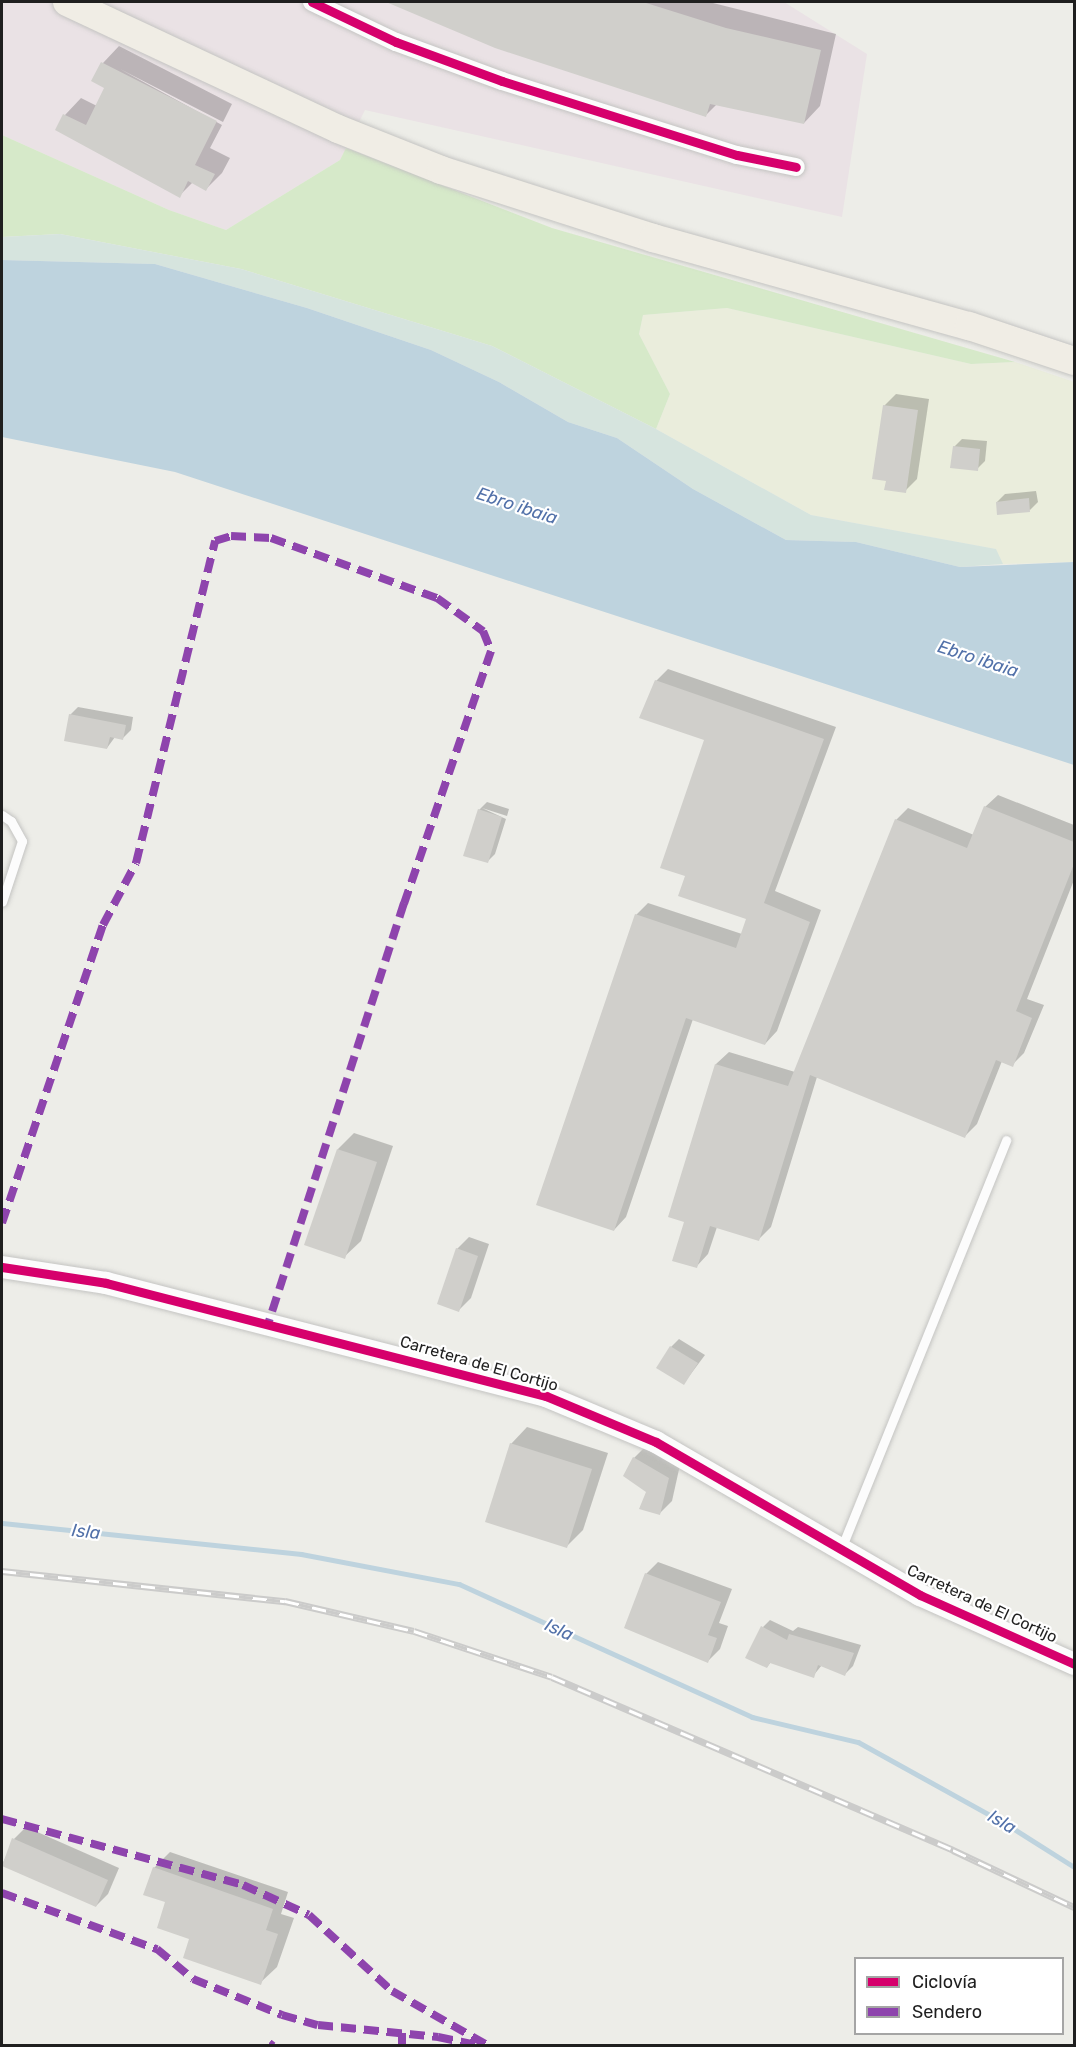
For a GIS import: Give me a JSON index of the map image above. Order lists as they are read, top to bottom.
{
  "streets": {
    "street": ["Carretera de El Cortijo"]
  },
  "water": ["Ebro ibaia", "Isla"],
  "legend": ["Ciclovía", "Sendero"]
}
